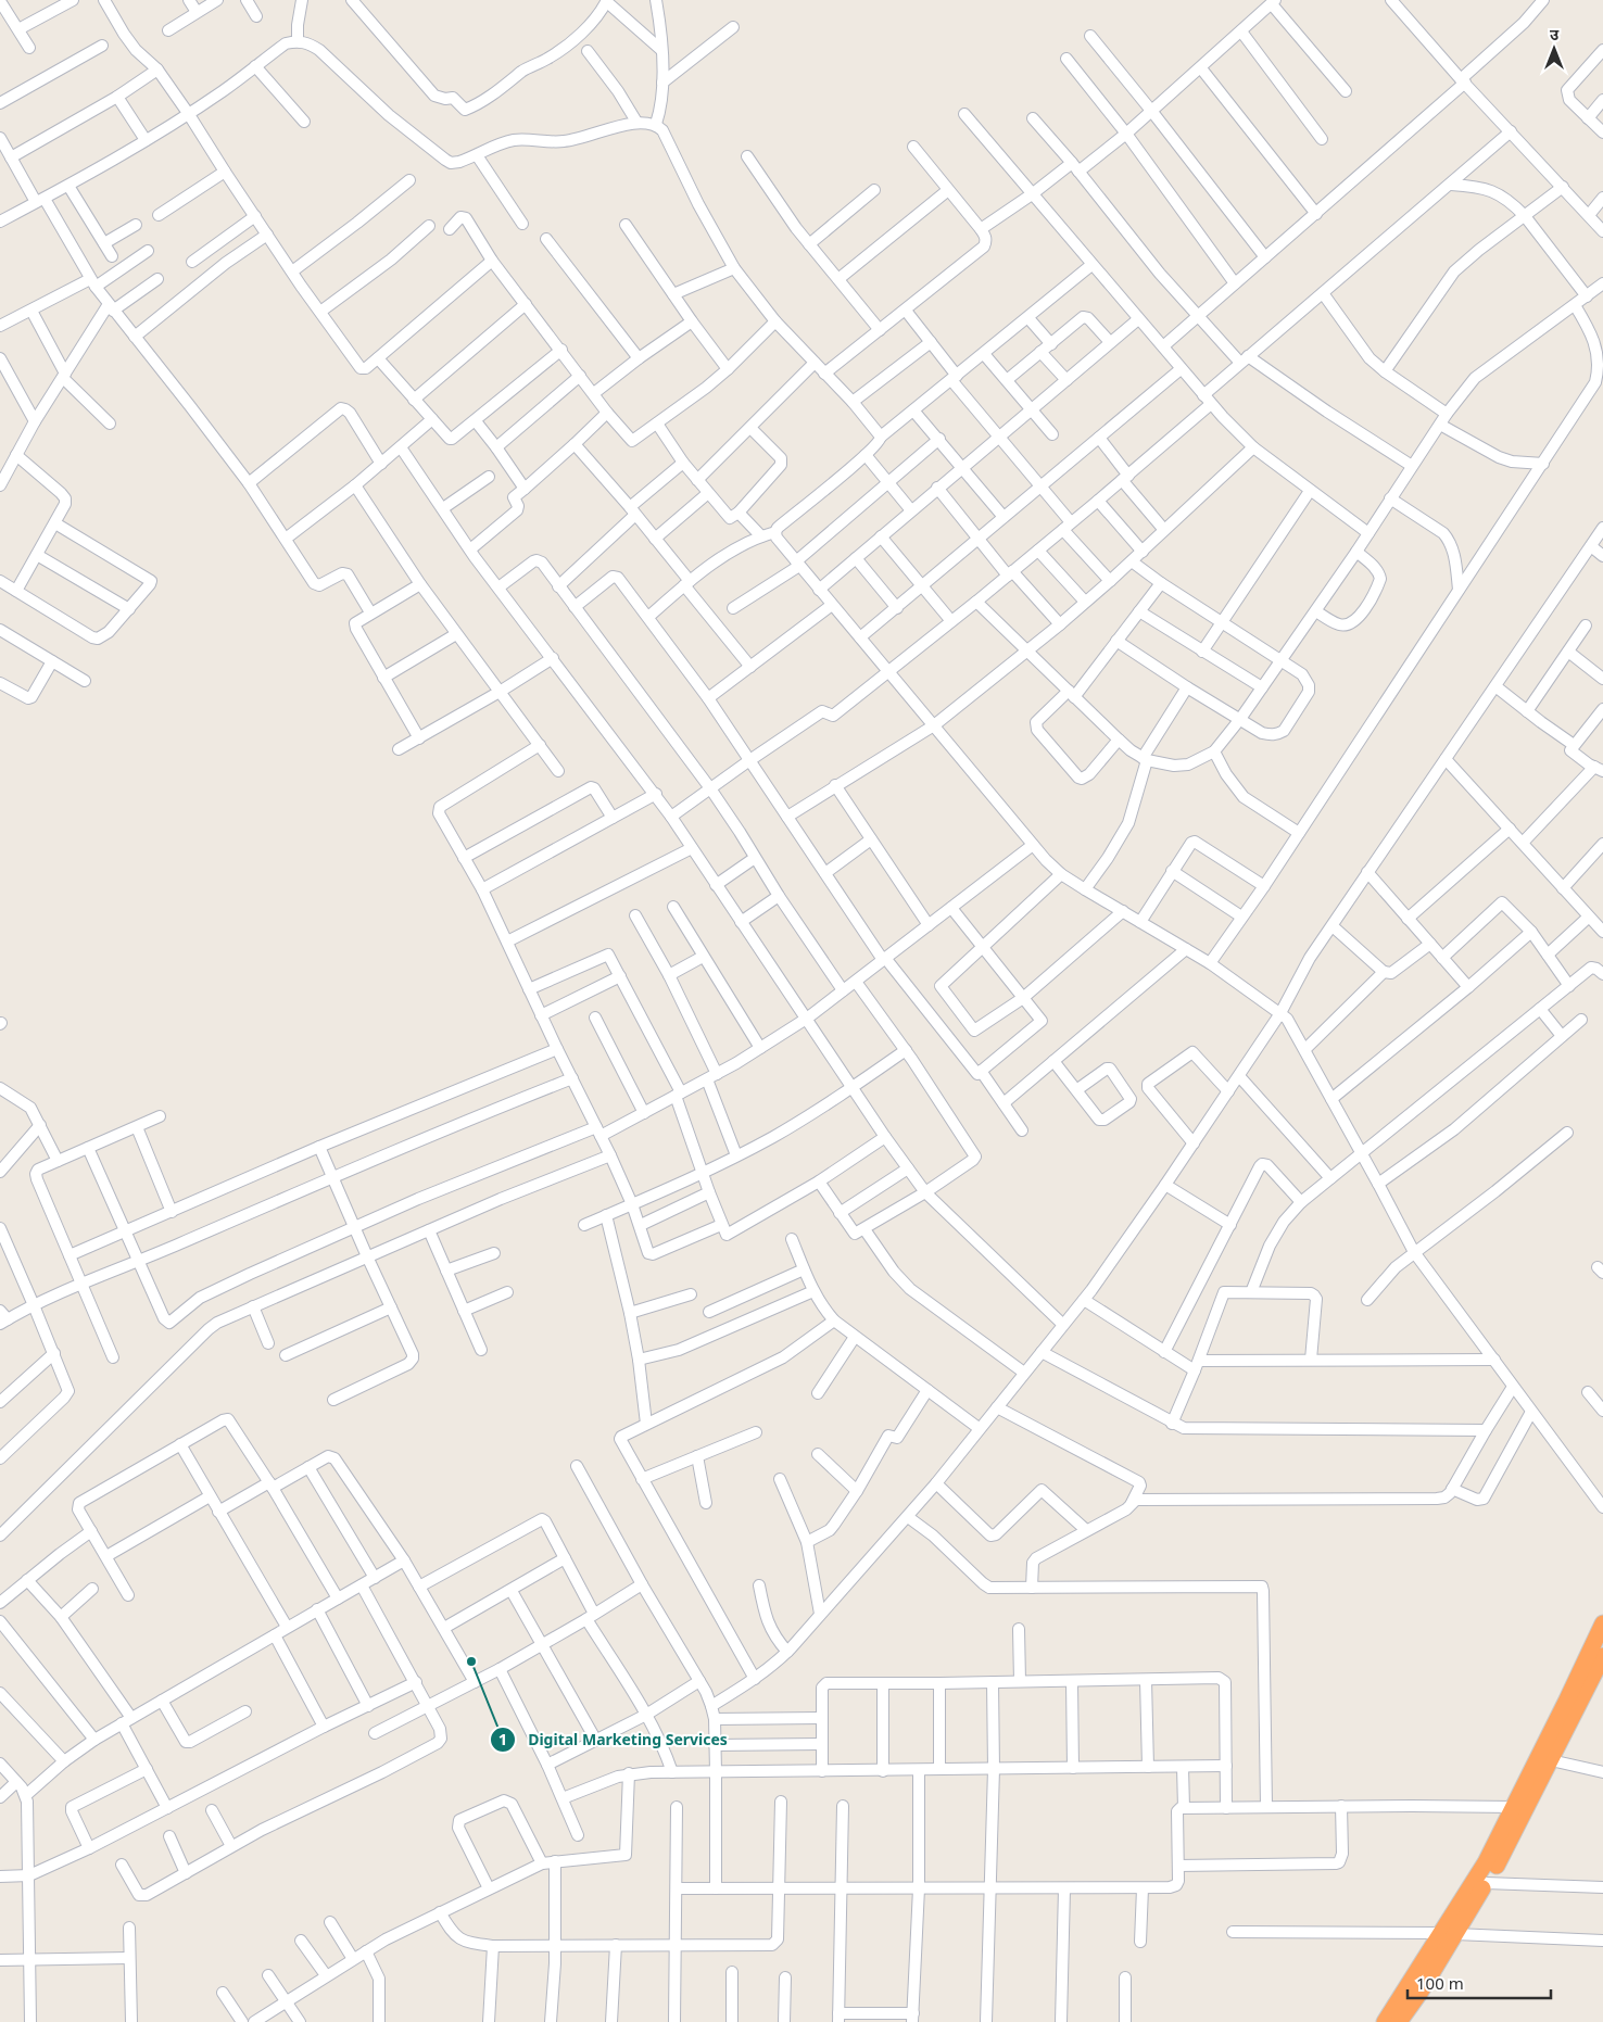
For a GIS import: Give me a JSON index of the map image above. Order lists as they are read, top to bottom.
{
  "places": ["Digital Marketing Services"],
  "scale_bar": "100 m",
  "north": "top"
}
